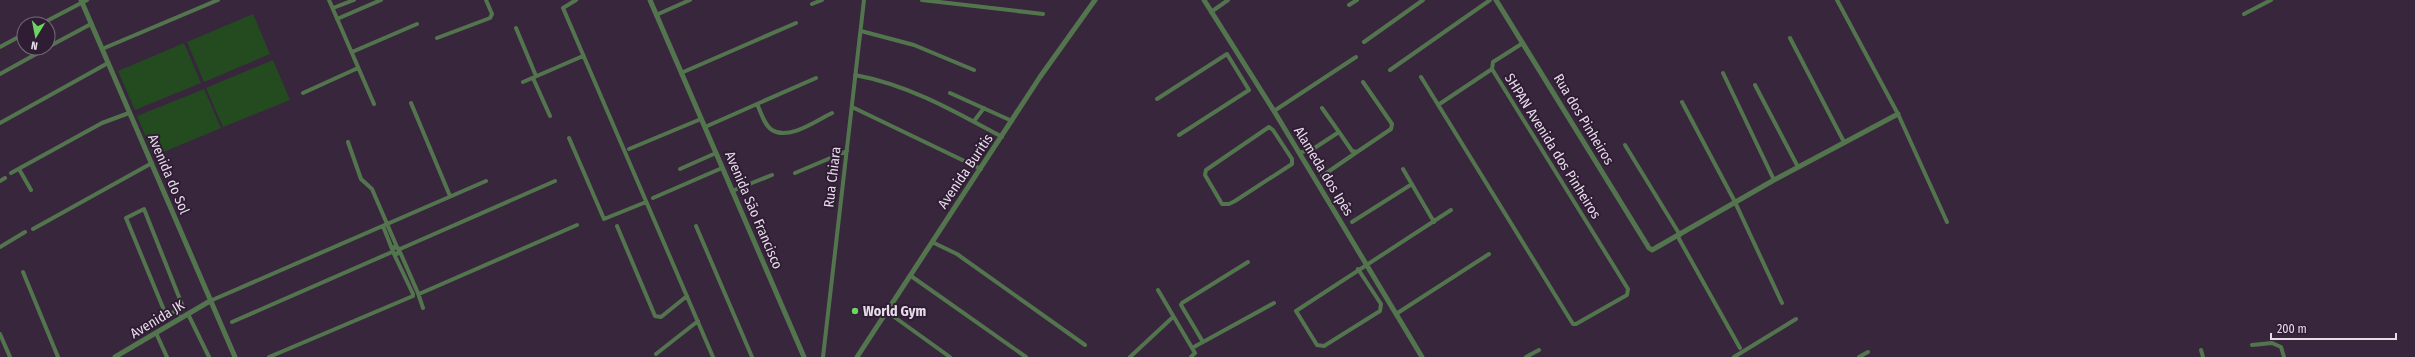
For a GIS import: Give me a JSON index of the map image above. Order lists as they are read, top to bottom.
{
  "streets": {
    "street": [
      "Rua dos Pinheiros",
      "SHPAN Avenida dos Pinheiros",
      "Avenida Buritis",
      "Alameda dos Ipês",
      "Avenida do Sol",
      "Rua Chiara",
      "Avenida São Francisco",
      "Avenida JK"
    ]
  },
  "crossings": [
    ["Avenida do Sol", "Avenida JK"]
  ],
  "places": ["World Gym"],
  "scale_bar": "200 m",
  "north": "bottom"
}
